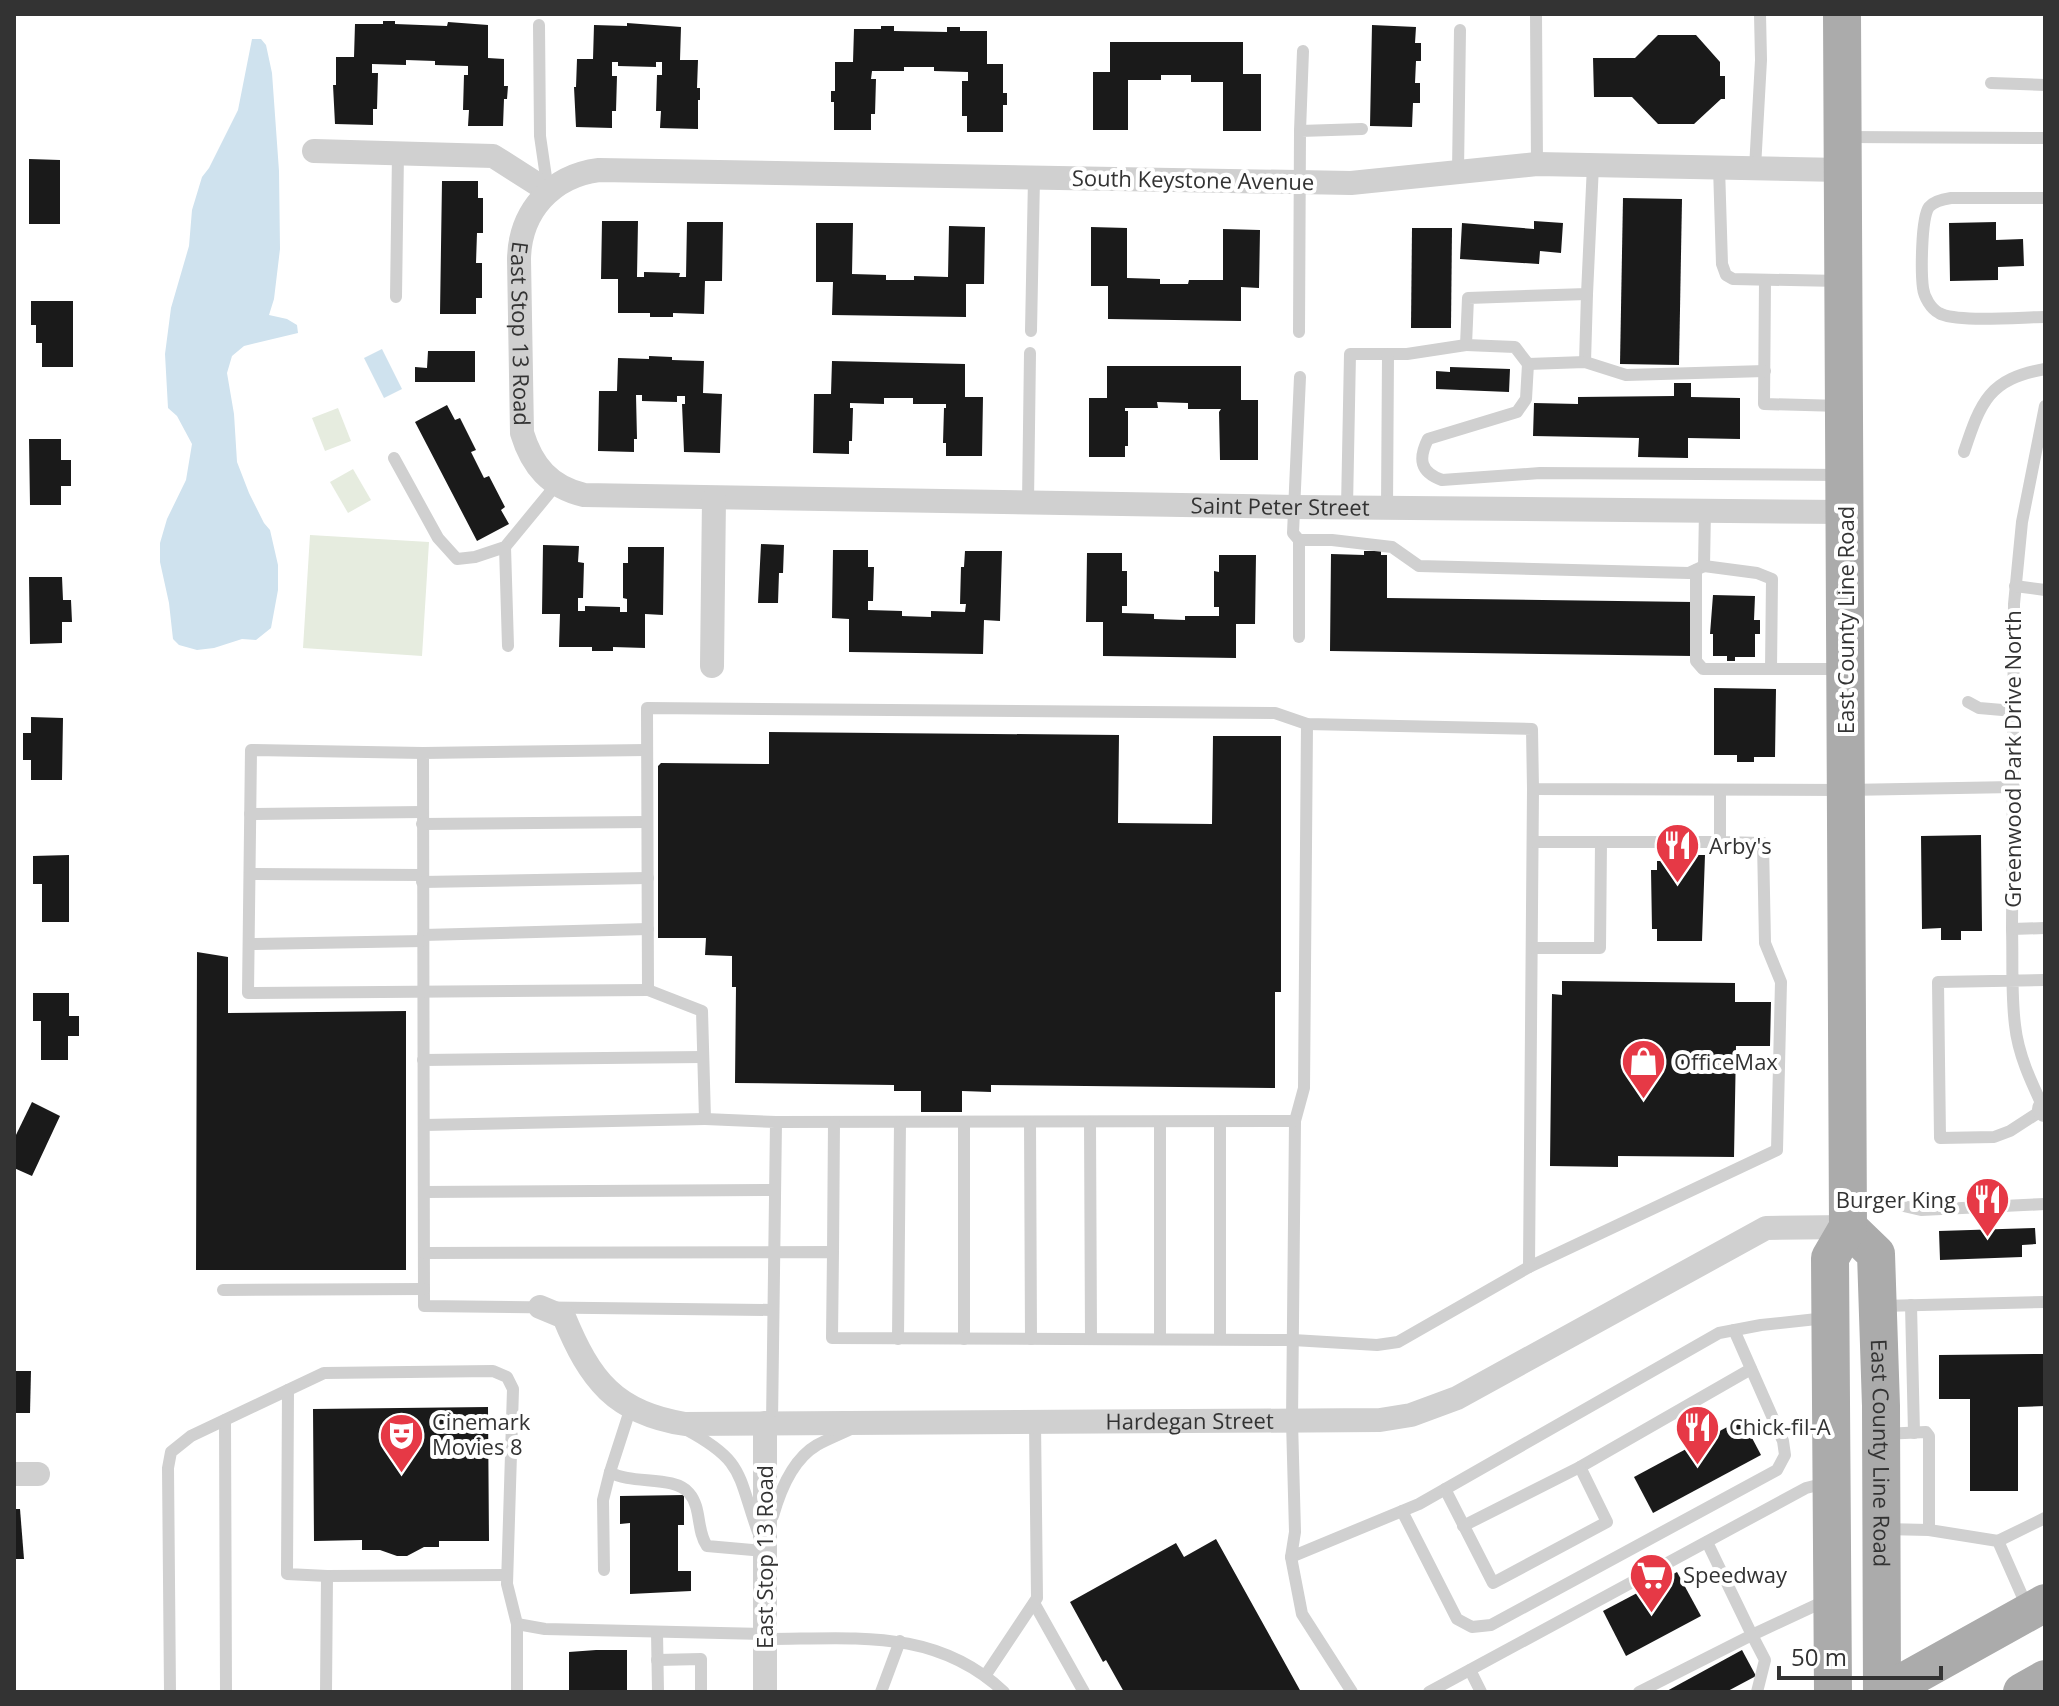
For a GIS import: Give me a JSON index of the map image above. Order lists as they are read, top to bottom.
{
  "streets": {
    "main road": ["East County Line Road"],
    "street": [
      "South Keystone Avenue",
      "East Stop 13 Road",
      "Saint Peter Street",
      "Hardegan Street"
    ],
    "lane": ["Greenwood Park Drive North"]
  },
  "crossings": [
    ["South Keystone Avenue", "East Stop 13 Road"],
    ["South Keystone Avenue", "East County Line Road"],
    ["East Stop 13 Road", "Saint Peter Street"],
    ["East Stop 13 Road", "Hardegan Street"],
    ["Saint Peter Street", "East County Line Road"],
    ["East County Line Road", "Hardegan Street"]
  ],
  "places": {
    "restaurant": ["Arby's", "Burger King", "Chick-fil-A"],
    "shop": ["OfficeMax"],
    "theatre": ["Cinemark Movies 8"],
    "supermarket": ["Speedway"]
  },
  "scale_bar": "50 m"
}
